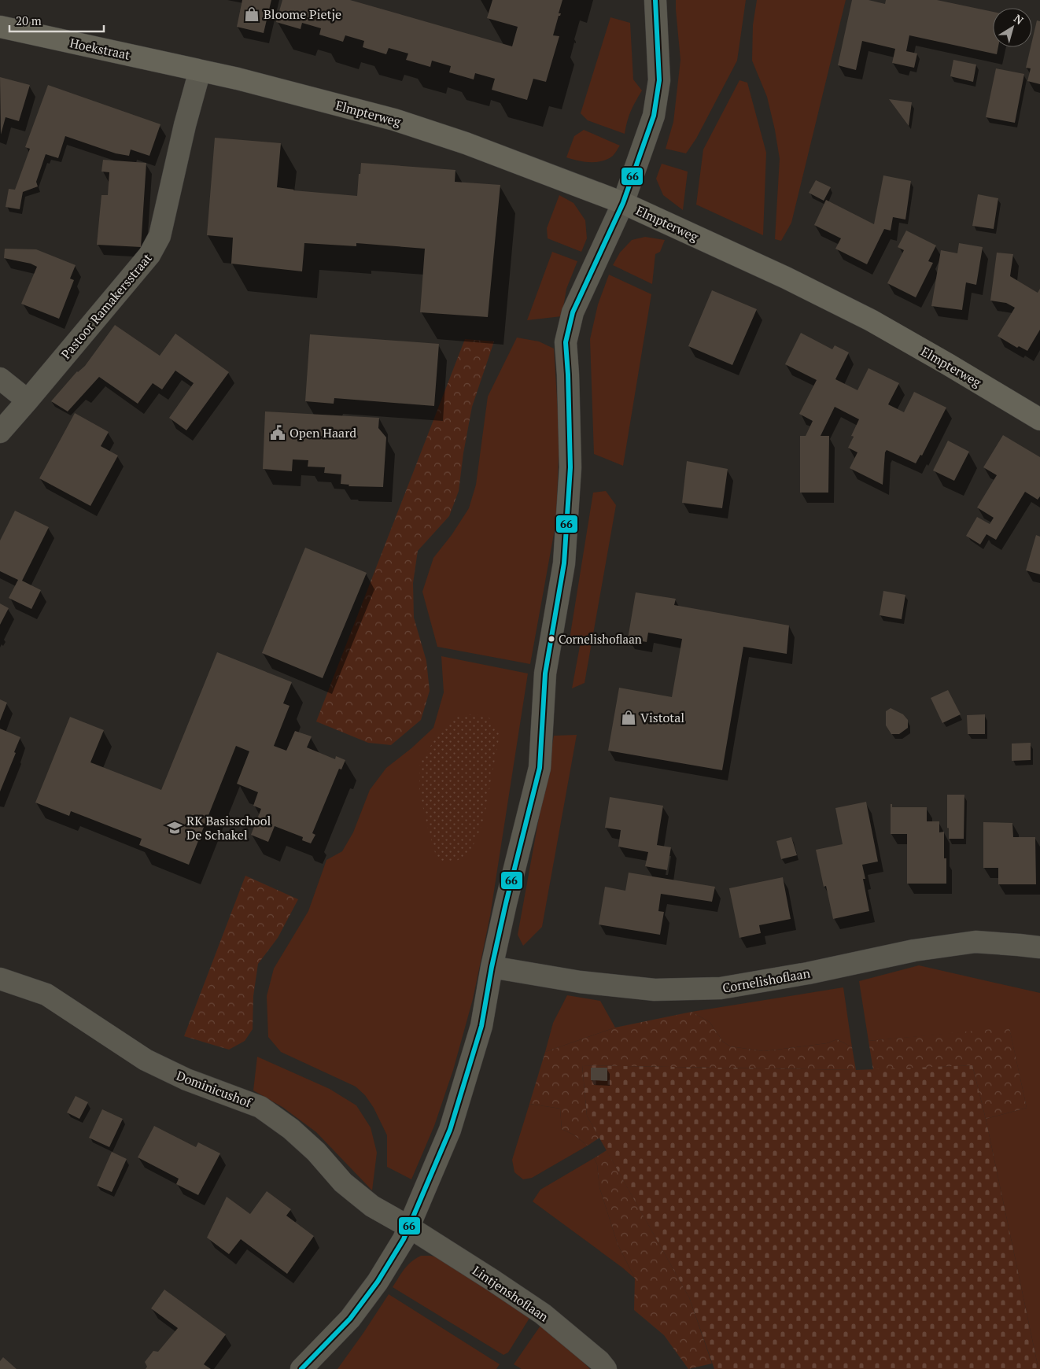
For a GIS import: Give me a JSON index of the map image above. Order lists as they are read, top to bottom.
{
  "streets": {
    "street": [
      "Hoekstraat",
      "Elmpterweg",
      "Pastoor Ramakersstraat",
      "Cornelishoflaan",
      "Dominicushof",
      "Lintjenshoflaan"
    ]
  },
  "crossings": [
    ["Hoekstraat", "Elmpterweg"],
    ["Hoekstraat", "Pastoor Ramakersstraat"],
    ["Elmpterweg", "Pastoor Ramakersstraat"],
    ["Dominicushof", "Lintjenshoflaan"]
  ],
  "places": {
    "shop": ["Bloome Pietje", "Vistotal"],
    "public building": ["Open Haard"],
    "other": ["Cornelishoflaan"],
    "school or university": ["RK Basisschool De Schakel"]
  },
  "lines": ["transit line 66"],
  "scale_bar": "20 m",
  "north": "top right"
}
